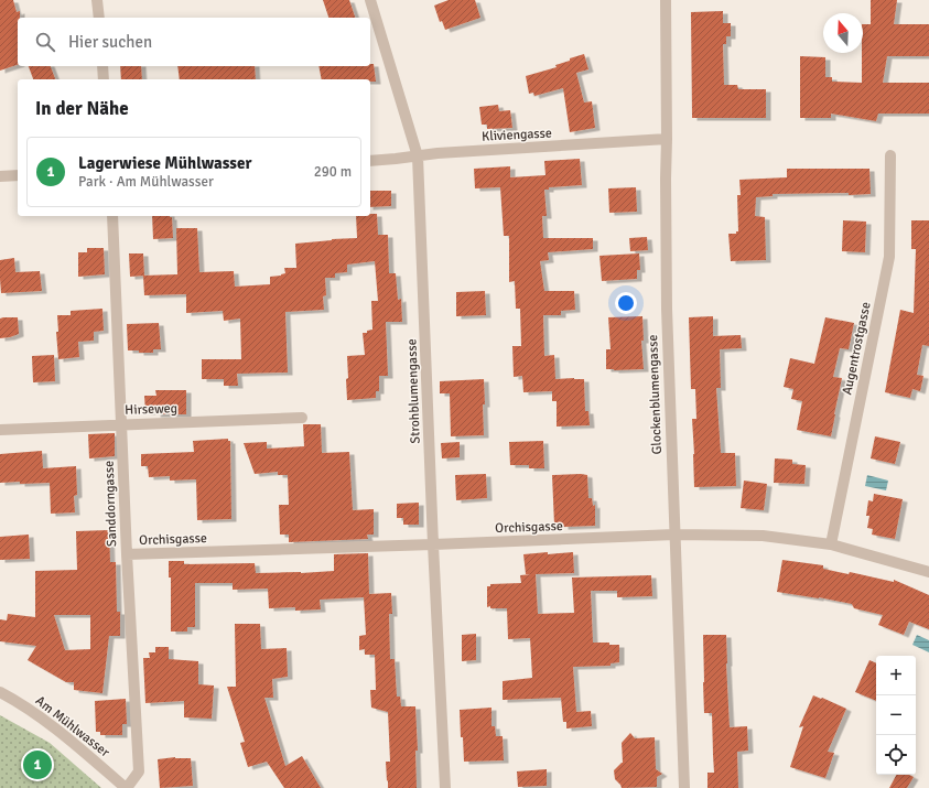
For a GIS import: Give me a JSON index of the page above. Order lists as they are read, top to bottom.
{
  "streets": {
    "street": [
      "Kliviengasse",
      "Augentrostgasse",
      "Strohblumengasse",
      "Glockenblumengasse",
      "Hirseweg",
      "Sanddorngasse",
      "Orchisgasse",
      "Am Mühlwasser"
    ]
  },
  "crossings": [
    ["Kliviengasse", "Strohblumengasse"],
    ["Kliviengasse", "Glockenblumengasse"],
    ["Augentrostgasse", "Orchisgasse"],
    ["Strohblumengasse", "Orchisgasse"],
    ["Glockenblumengasse", "Orchisgasse"],
    ["Hirseweg", "Sanddorngasse"],
    ["Sanddorngasse", "Orchisgasse"],
    ["Sanddorngasse", "Am Mühlwasser"]
  ],
  "north": "top",
  "page": {
    "search": "Hier suchen",
    "heading": "In der Nähe",
    "list": [
      {
        "mark": "1",
        "name": "Lagerwiese Mühlwasser",
        "note": "Park · Am Mühlwasser",
        "value": "290 m"
      }
    ],
    "map_buttons": ["+", "−"],
    "pins": "1"
  }
}
